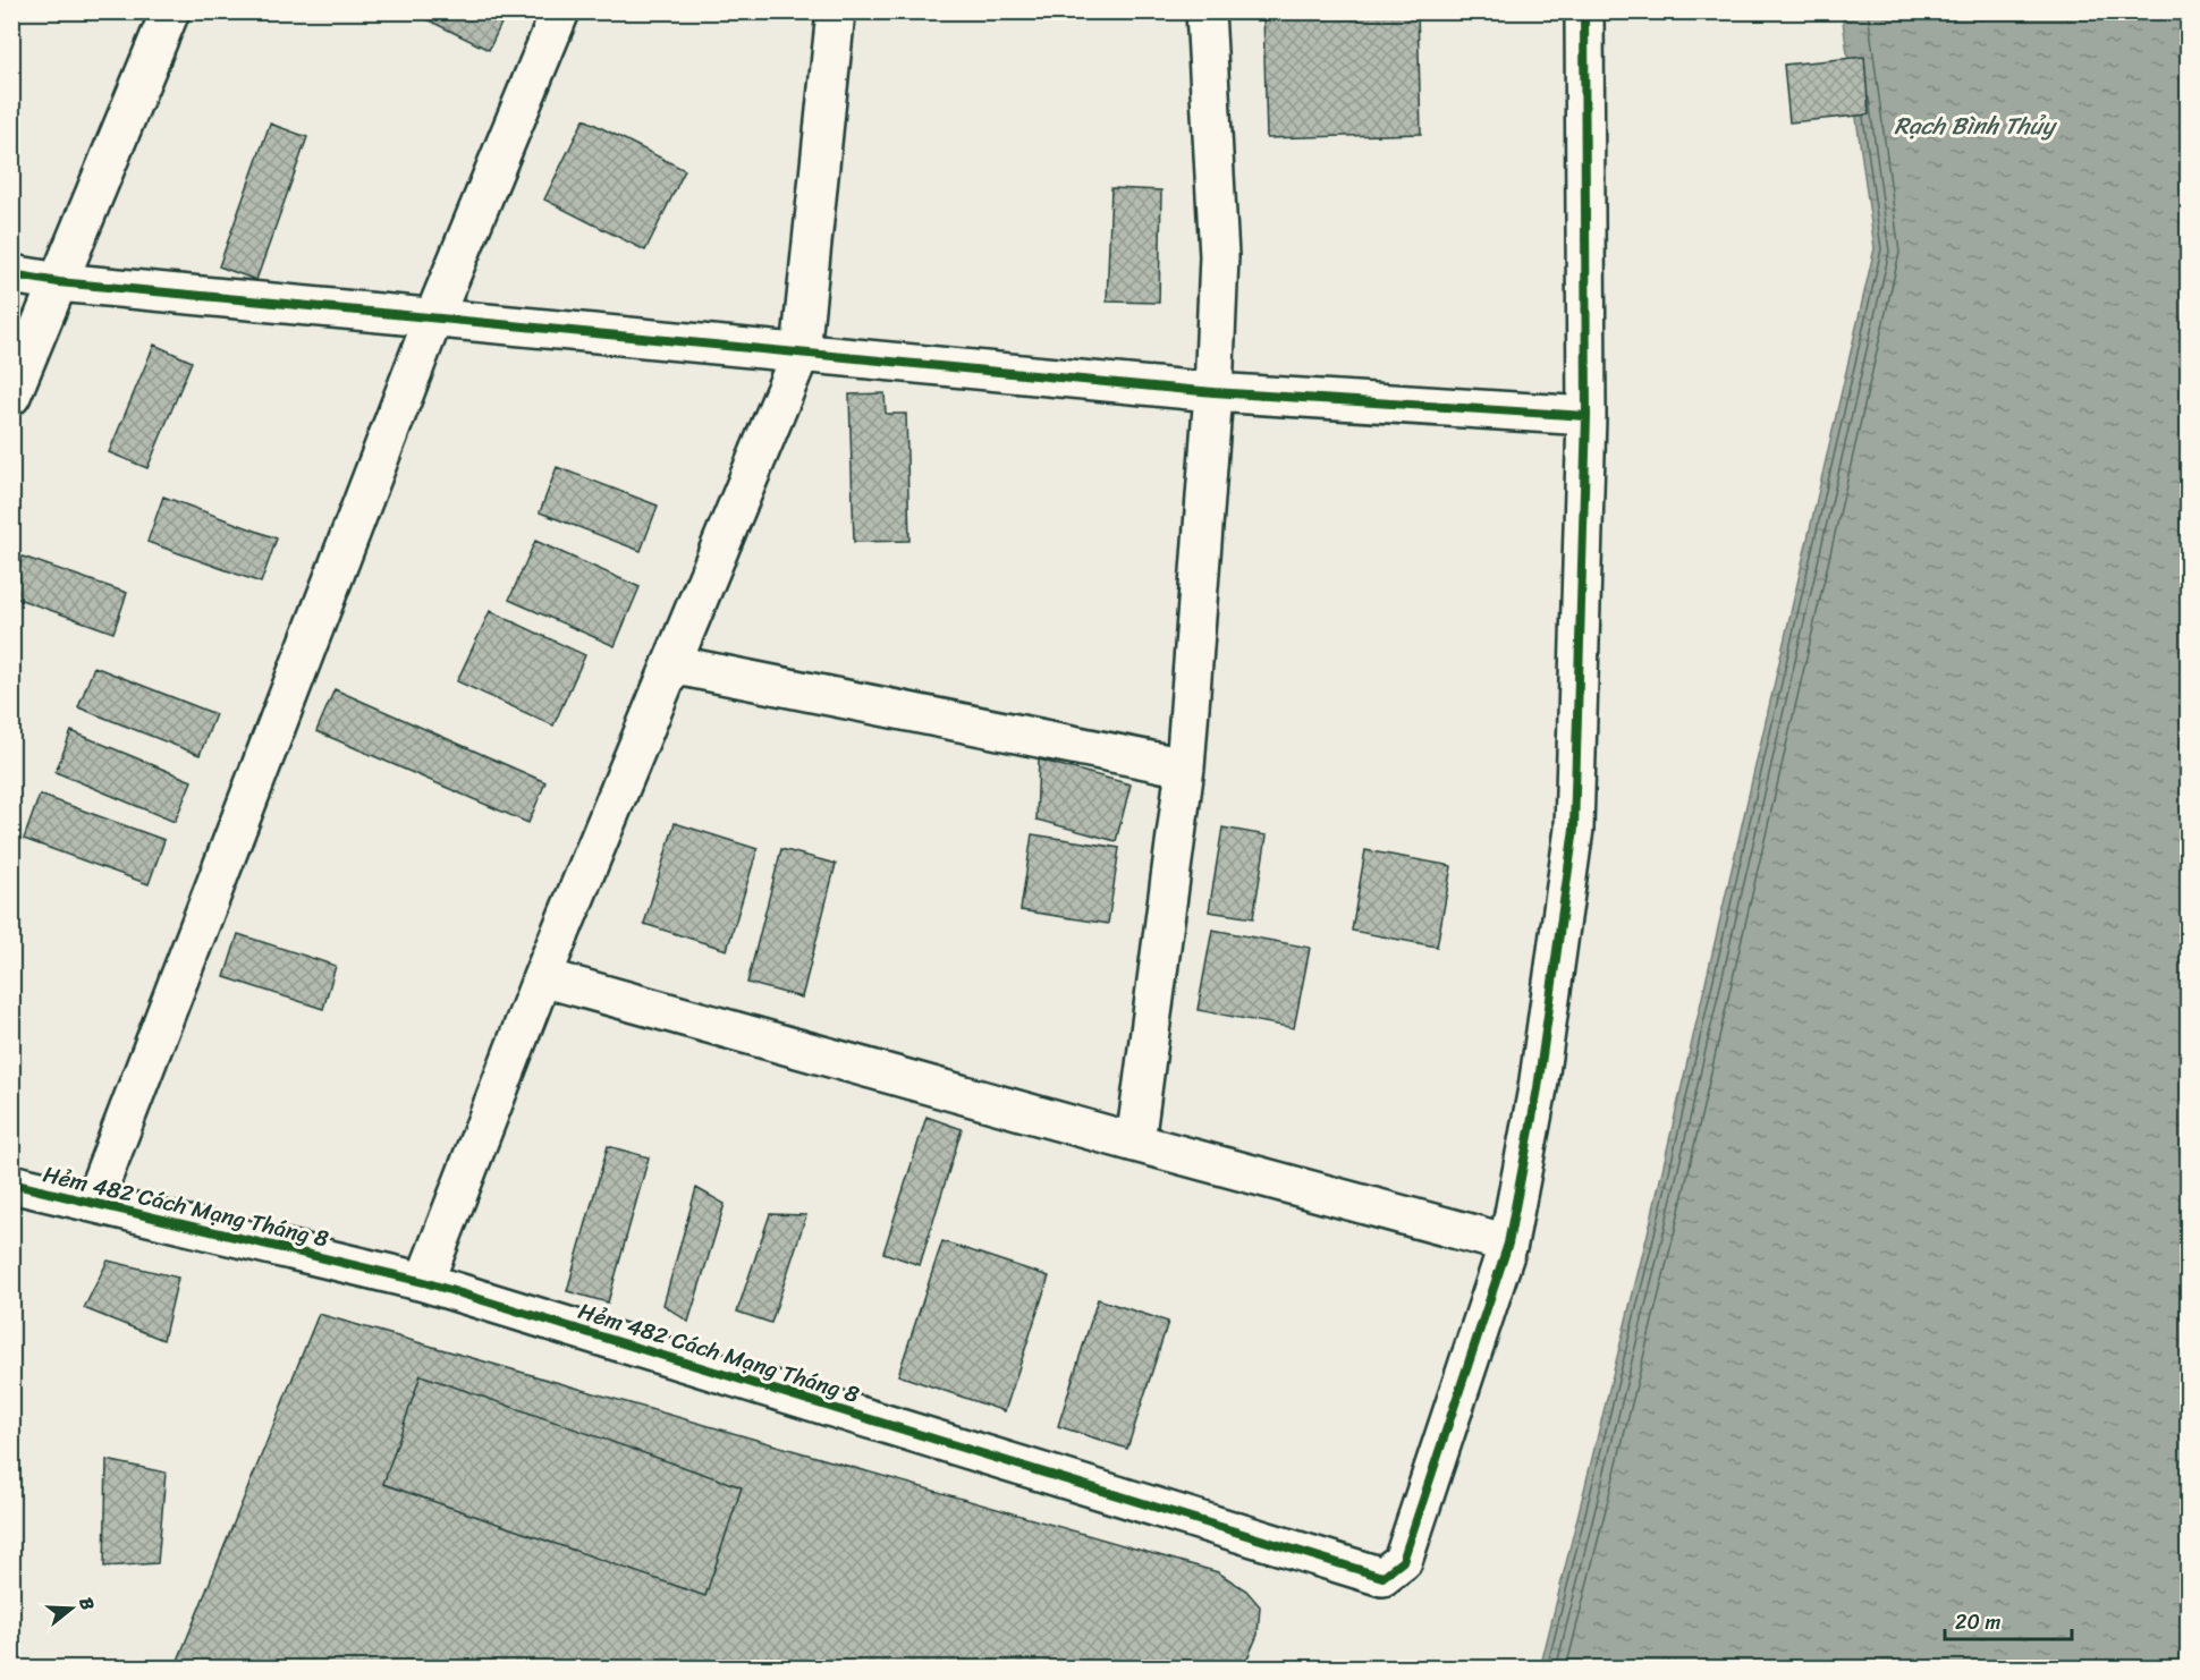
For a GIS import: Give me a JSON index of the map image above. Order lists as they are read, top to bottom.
{
  "streets": {
    "street": ["Hẻm 482 Cách Mạng Tháng 8"]
  },
  "water": ["Rạch Bình Thủy"],
  "scale_bar": "20 m",
  "north": "right"
}
